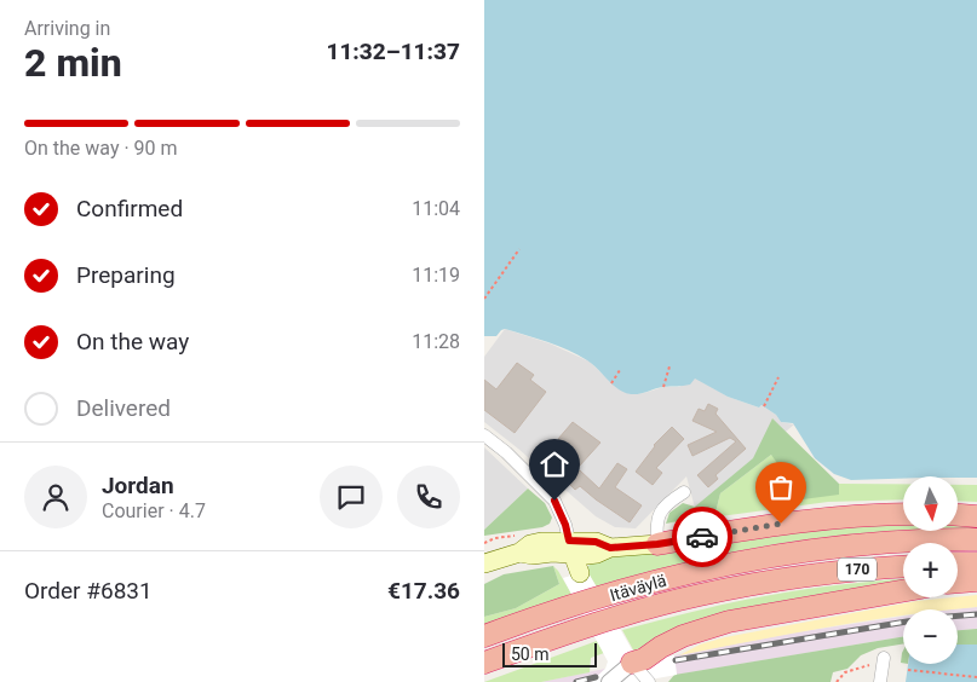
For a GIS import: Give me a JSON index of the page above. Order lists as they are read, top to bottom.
{
  "streets": {
    "highway": ["170", "Itäväylä"]
  },
  "scale_bar": "50 m",
  "north": "bottom",
  "page": {
    "heading": ["2 min", "Arriving in", "11:32–11:37"],
    "panel": [
      "Jordan",
      "Courier · 4.7",
      "Order #6831",
      "€17.36"
    ],
    "bar": "On the way · 90 m",
    "list": [
      ["Confirmed", "11:04"],
      ["Preparing", "11:19"],
      ["On the way", "11:28"],
      "Delivered"
    ],
    "map_buttons": ["+", "−"],
    "scale": "50 m"
  }
}
